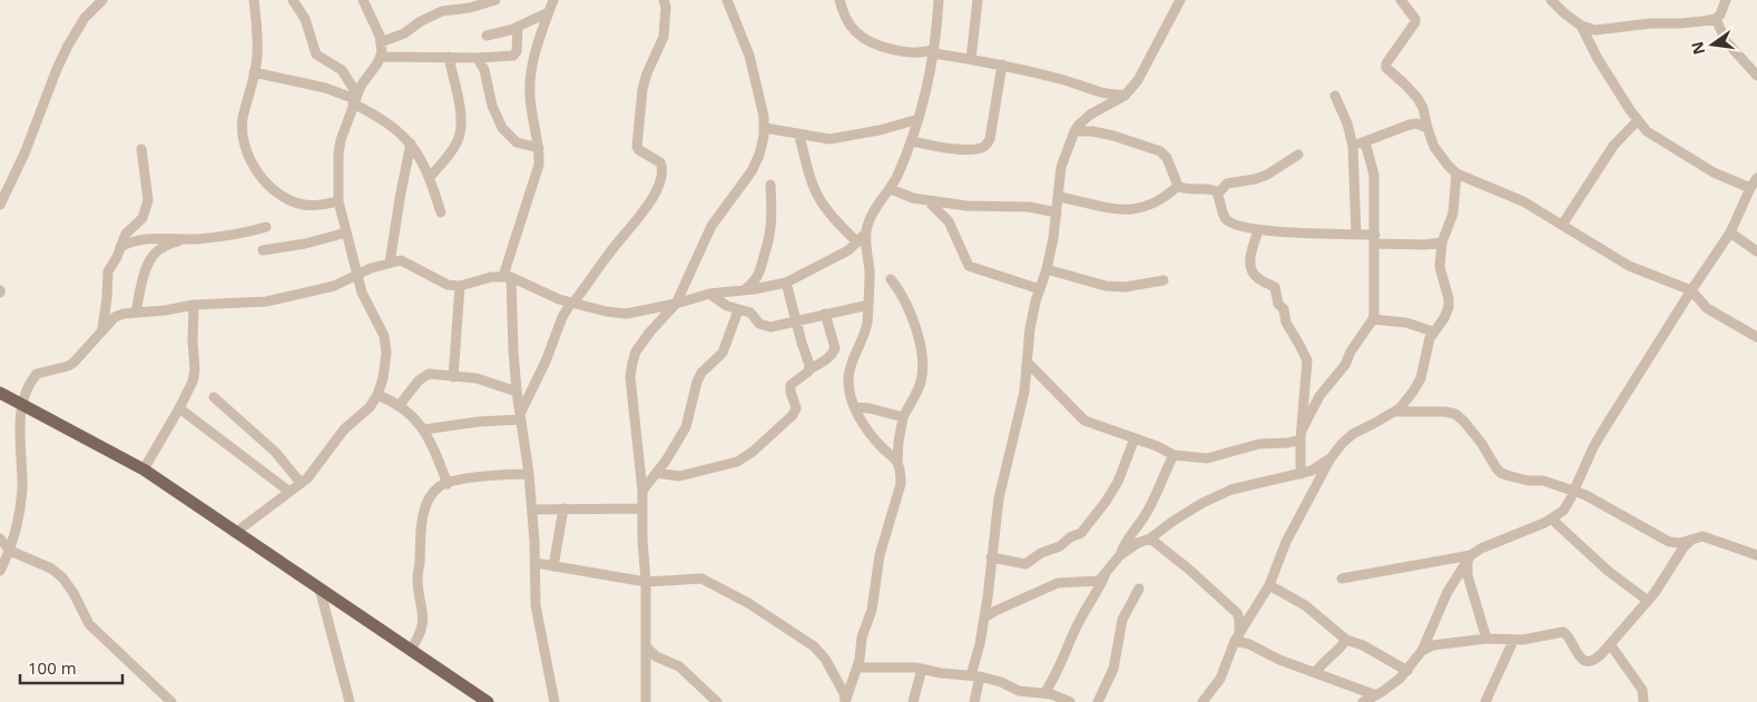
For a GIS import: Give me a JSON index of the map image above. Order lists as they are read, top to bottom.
{
  "scale_bar": "100 m",
  "north": "left"
}
